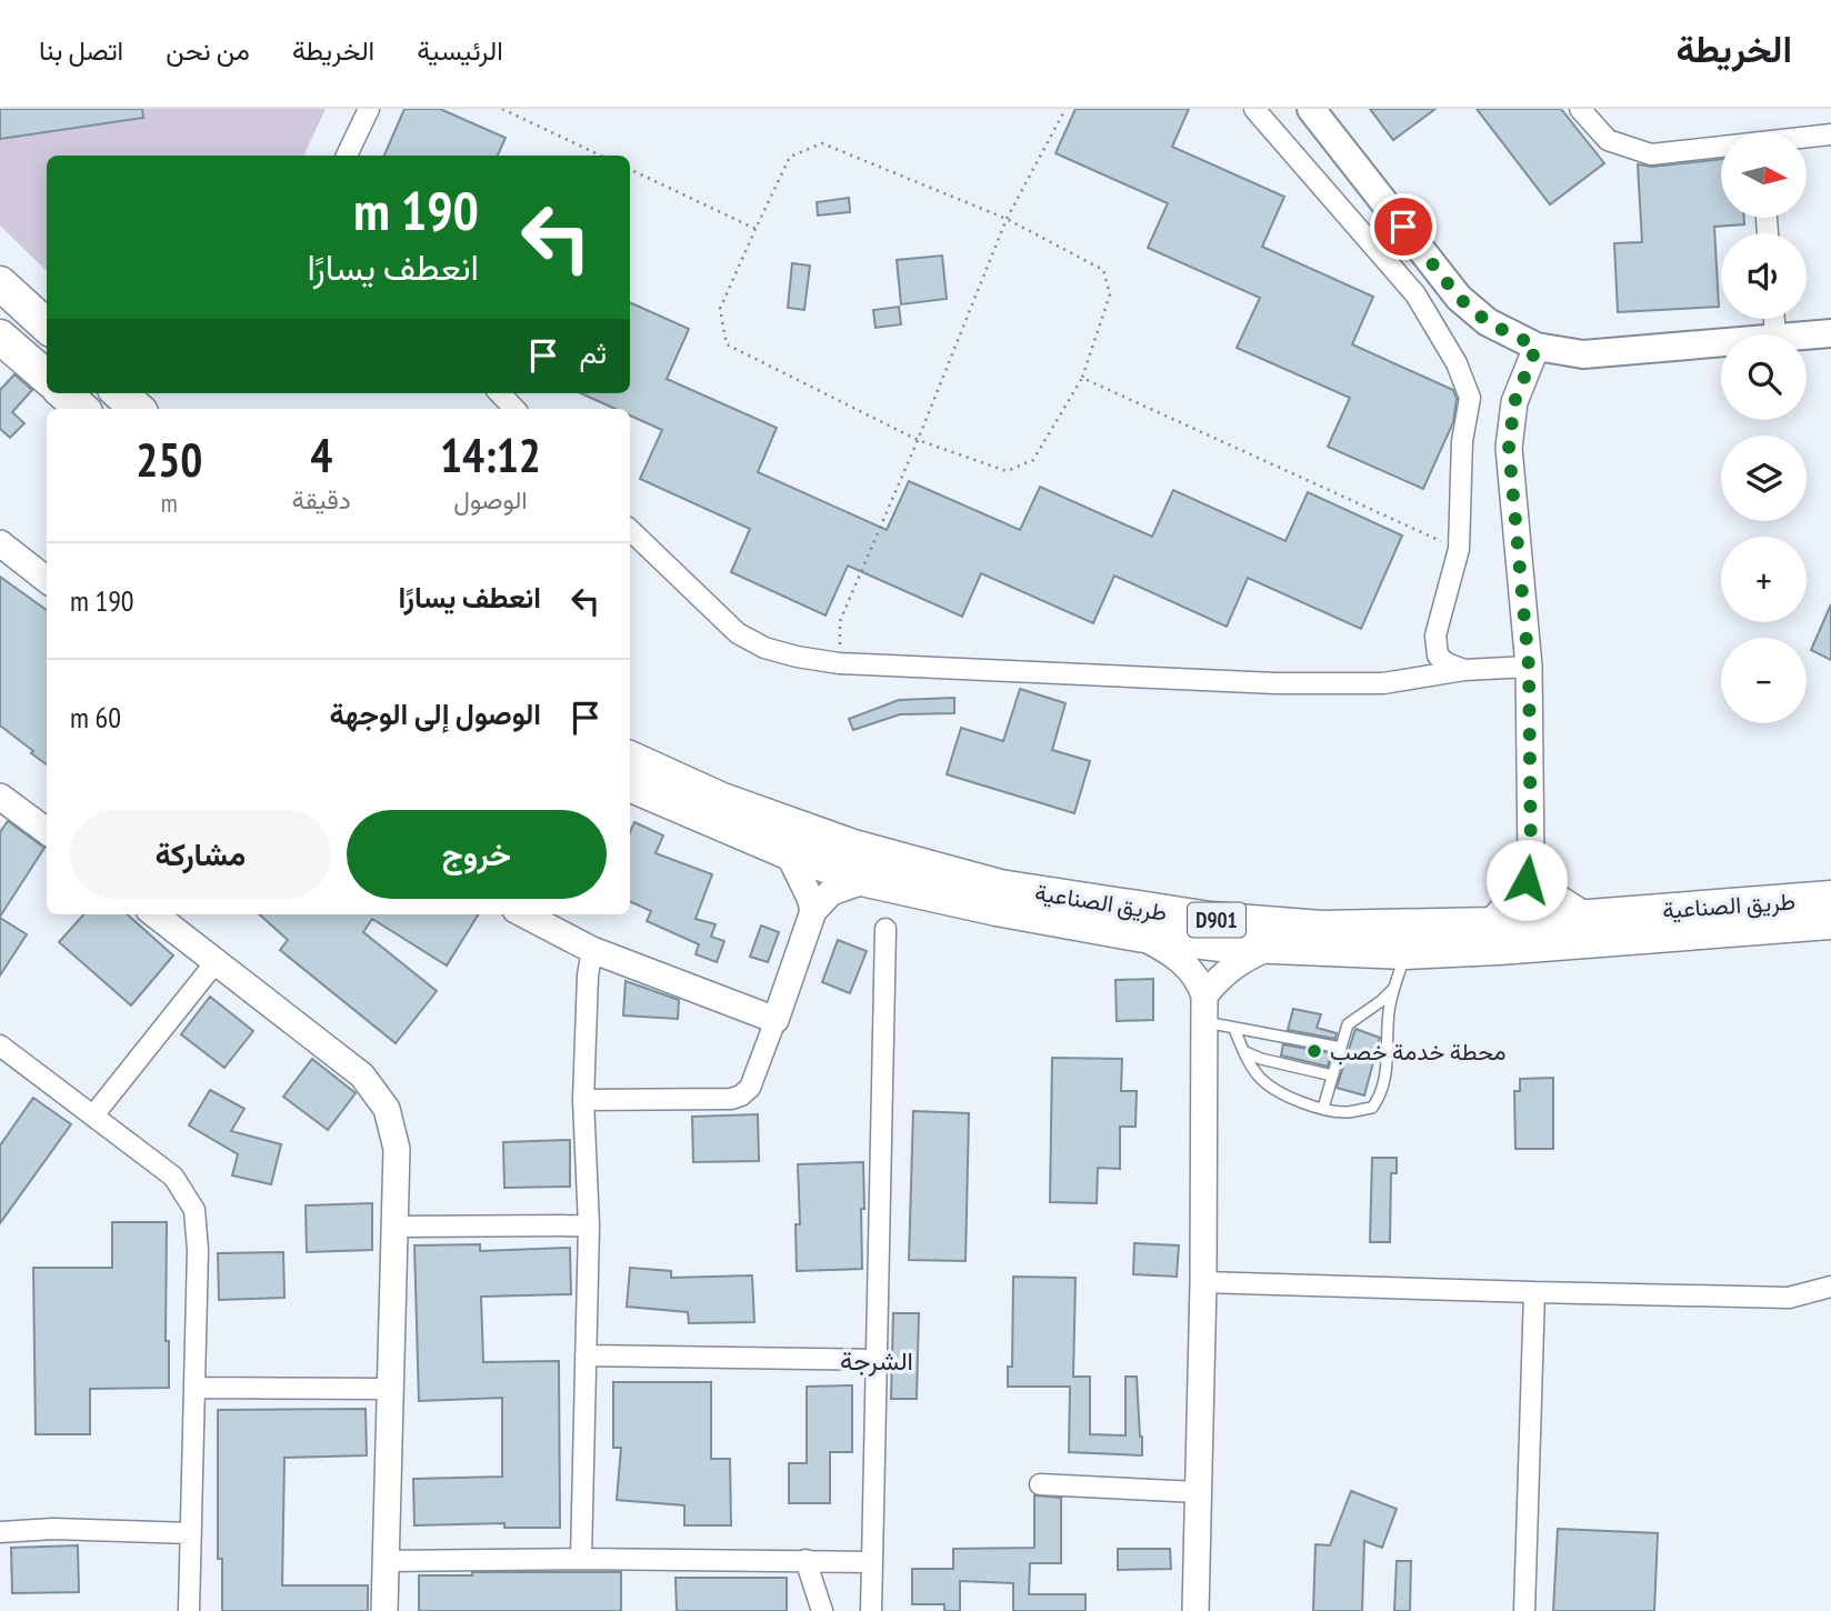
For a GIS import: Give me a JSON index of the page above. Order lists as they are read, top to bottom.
{
  "streets": {
    "highway": ["طريق الصناعية", "D901"]
  },
  "districts": ["الشرجة"],
  "places": ["محطة خدمة خصب"],
  "north": "right",
  "page": {
    "header": "الخريطة",
    "nav": [
      "الرئيسية",
      "الخريطة",
      "من نحن",
      "اتصل بنا"
    ],
    "map_buttons": ["+", "−"],
    "turn": ["190 m", "انعطف يسارًا"],
    "then": "ثم",
    "eta": [
      "14:12",
      "الوصول",
      "4",
      "دقيقة",
      "250",
      "m"
    ],
    "list": [
      {
        "name": "انعطف يسارًا",
        "value": "190 m"
      },
      {
        "name": "الوصول إلى الوجهة",
        "value": "60 m"
      }
    ],
    "buttons": ["خروج", "مشاركة"]
  }
}
